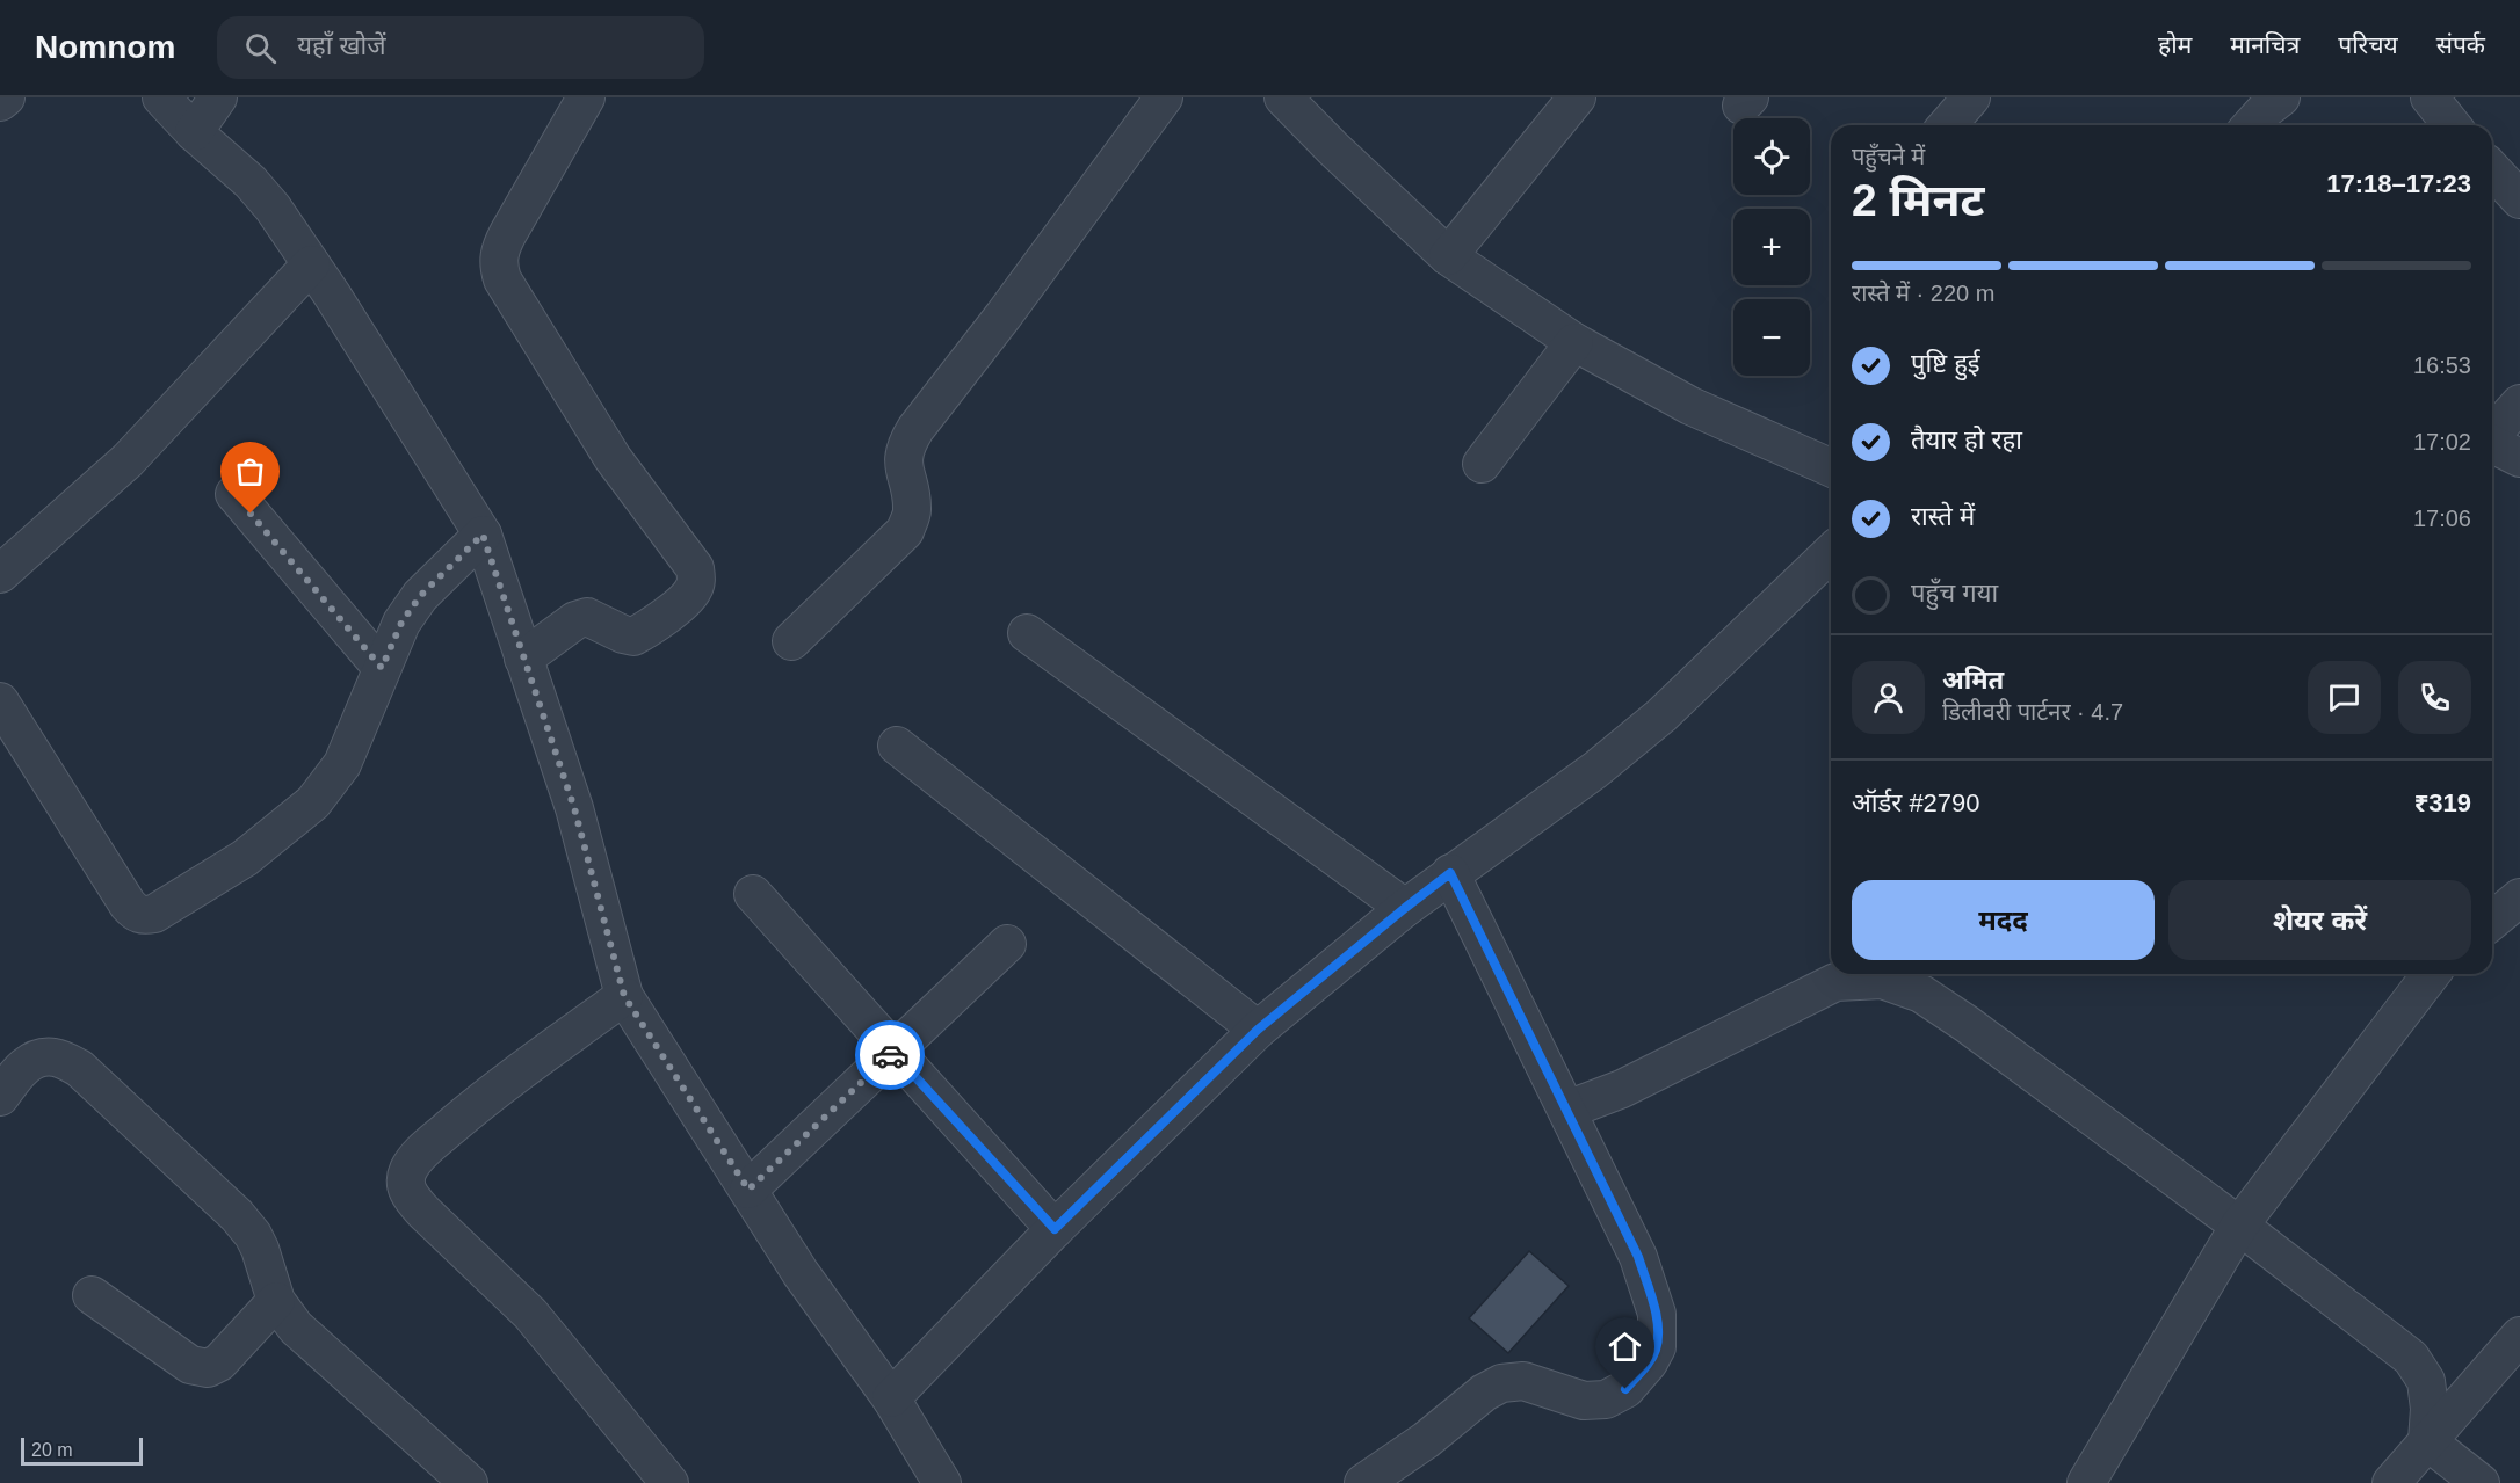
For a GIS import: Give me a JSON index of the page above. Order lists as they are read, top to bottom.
{
  "scale_bar": "20 m",
  "page": {
    "header": "Nomnom",
    "search": "यहाँ खोजें",
    "nav": [
      "होम",
      "मानचित्र",
      "परिचय",
      "संपर्क"
    ],
    "map_buttons": ["+", "−"],
    "heading": ["2 मिनट", "पहुँचने में", "17:18–17:23"],
    "panel": [
      "अमित",
      "डिलीवरी पार्टनर · 4.7",
      "ऑर्डर #2790",
      "₹319"
    ],
    "bar": "रास्ते में · 220 m",
    "list": [
      ["पुष्टि हुई", "16:53"],
      ["तैयार हो रहा", "17:02"],
      ["रास्ते में", "17:06"],
      "पहुँच गया"
    ],
    "buttons": ["मदद", "शेयर करें"],
    "scale": "20 m"
  }
}
